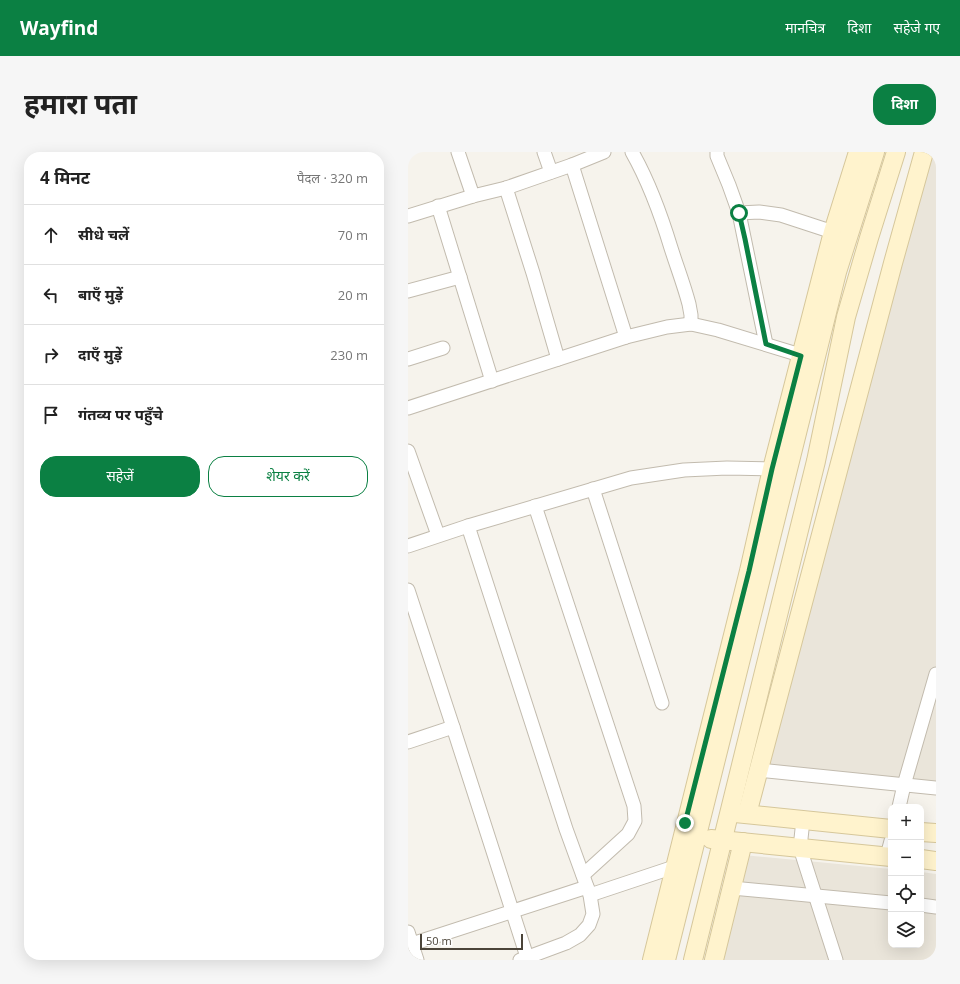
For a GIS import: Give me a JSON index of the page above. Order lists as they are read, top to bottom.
{
  "scale_bar": "50 m",
  "page": {
    "header": "Wayfind",
    "nav": ["मानचित्र", "दिशा", "सहेजे गए"],
    "title": "हमारा पता",
    "buttons": [
      "दिशा",
      ["सहेजें", "शेयर करें"]
    ],
    "heading": ["4 मिनट", "पैदल · 320 m"],
    "list": [
      ["सीधे चलें", "70 m"],
      ["बाएँ मुड़ें", "20 m"],
      ["दाएँ मुड़ें", "230 m"],
      "गंतव्य पर पहुँचे"
    ],
    "map_buttons": ["+", "−"],
    "scale": "50 m"
  }
}
